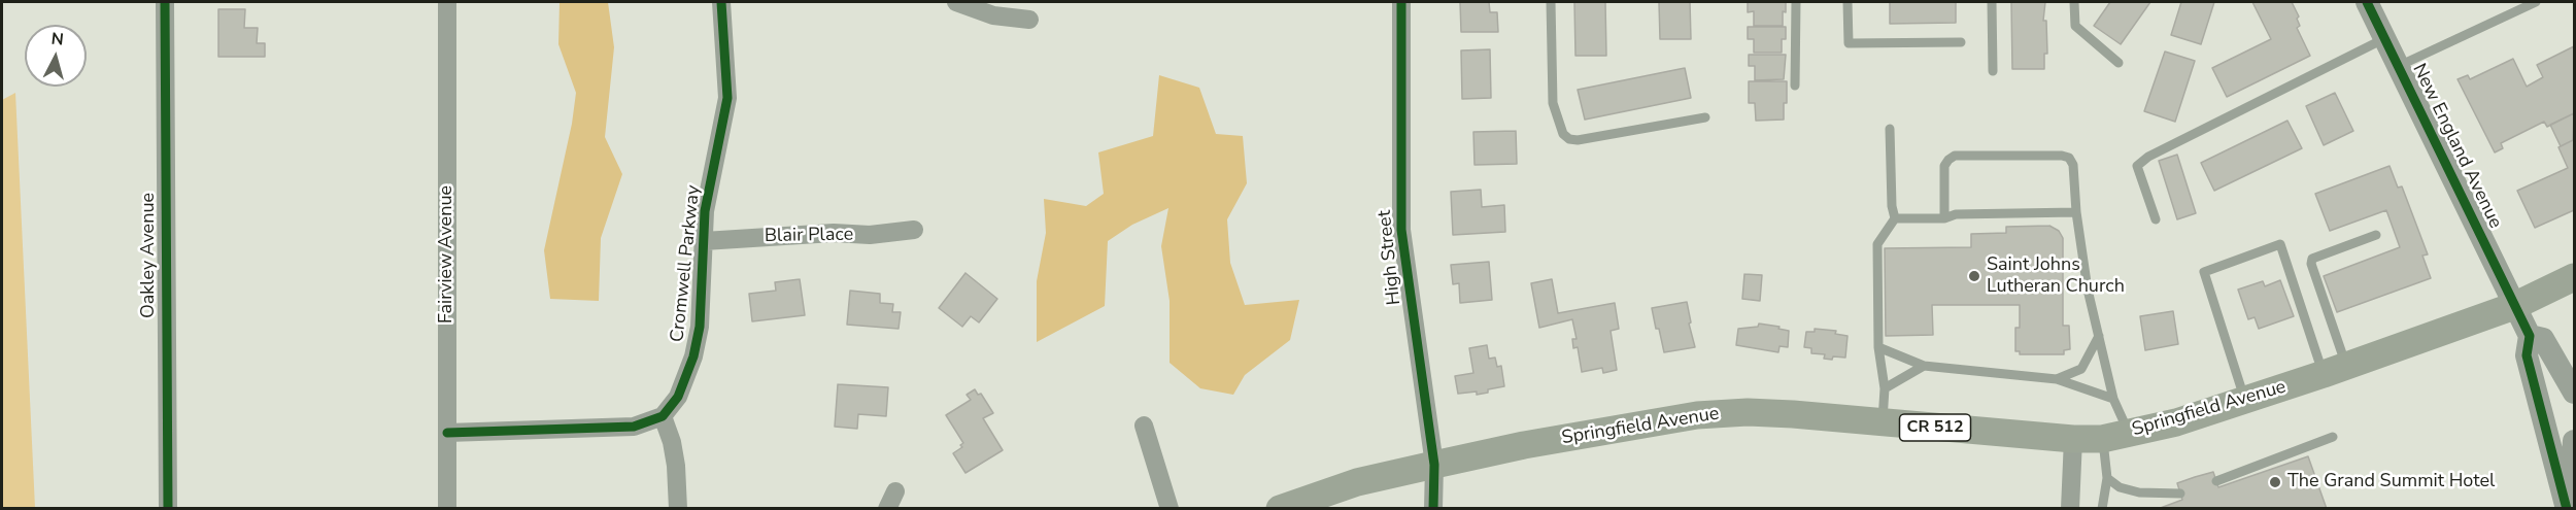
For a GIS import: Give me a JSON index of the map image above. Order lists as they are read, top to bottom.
{
  "streets": {
    "main road": ["Springfield Avenue", "CR 512"],
    "street": [
      "New England Avenue",
      "Blair Place",
      "Fairview Avenue",
      "Oakley Avenue",
      "High Street",
      "Cromwell Parkway"
    ]
  },
  "crossings": [
    ["New England Avenue", "Springfield Avenue"],
    ["Blair Place", "Cromwell Parkway"],
    ["High Street", "Springfield Avenue"]
  ],
  "places": ["Saint Johns Lutheran Church", "The Grand Summit Hotel"],
  "north": "top"
}
